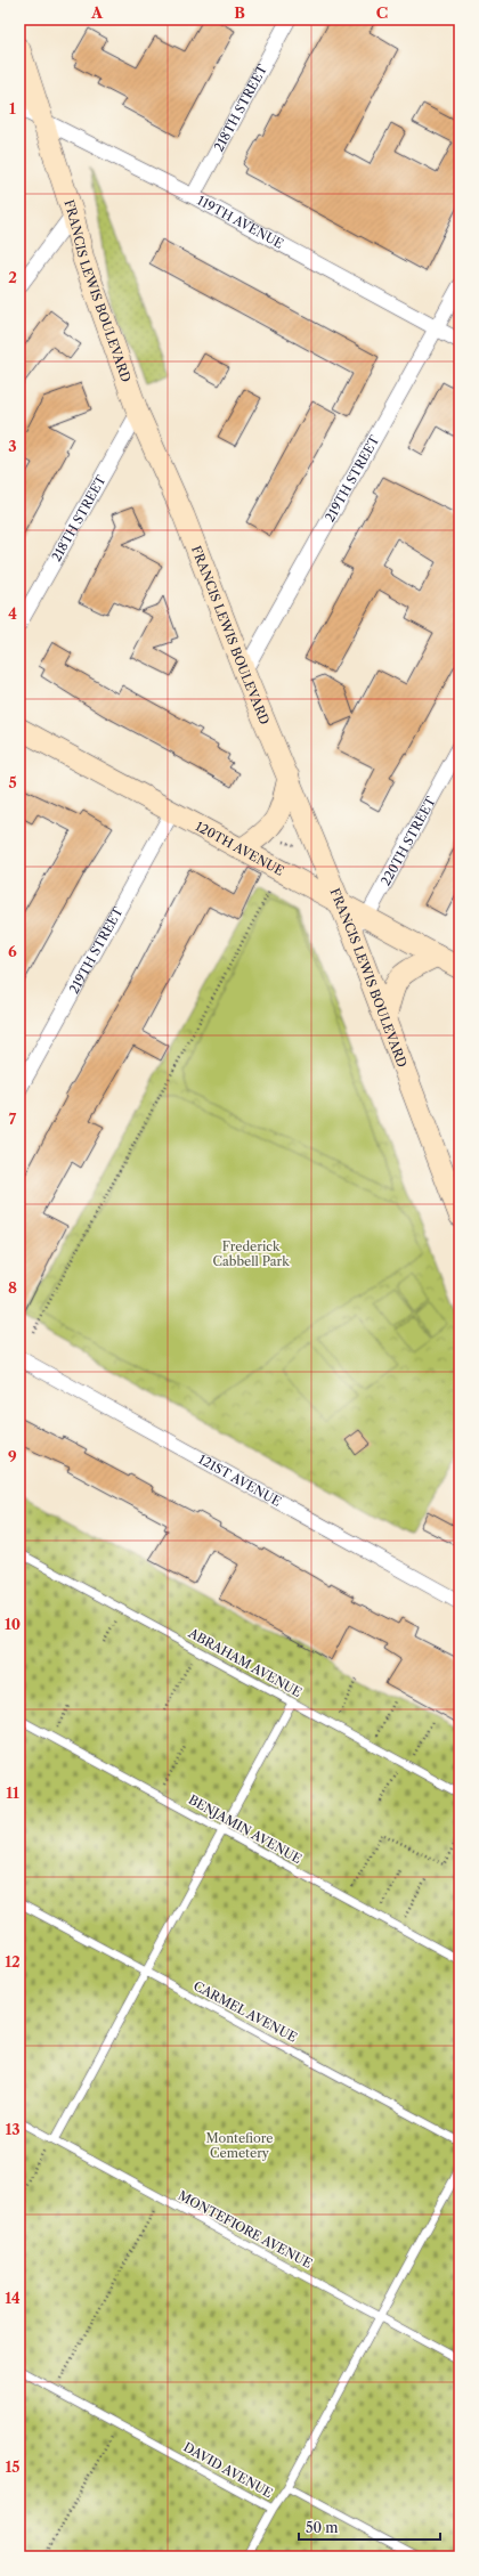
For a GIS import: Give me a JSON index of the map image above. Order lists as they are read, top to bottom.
{
  "streets": {
    "main road": ["FRANCIS LEWIS BOULEVARD", "120TH AVENUE"],
    "street": [
      "218TH STREET",
      "119TH AVENUE",
      "219TH STREET",
      "220TH STREET",
      "121ST AVENUE"
    ],
    "lane": [
      "ABRAHAM AVENUE",
      "BENJAMIN AVENUE",
      "CARMEL AVENUE",
      "MONTEFIORE AVENUE",
      "DAVID AVENUE"
    ]
  },
  "crossings": [
    ["218TH STREET", "119TH AVENUE"],
    ["218TH STREET", "FRANCIS LEWIS BOULEVARD"],
    ["119TH AVENUE", "FRANCIS LEWIS BOULEVARD"],
    ["119TH AVENUE", "219TH STREET"],
    ["FRANCIS LEWIS BOULEVARD", "219TH STREET"],
    ["FRANCIS LEWIS BOULEVARD", "220TH STREET"],
    ["FRANCIS LEWIS BOULEVARD", "120TH AVENUE"],
    ["219TH STREET", "120TH AVENUE"]
  ],
  "parks": ["Frederick Cabbell Park", "Montefiore Cemetery"],
  "scale_bar": "50 m",
  "grid": {
    "columns": ["A", "B", "C"],
    "rows": [
      "1",
      "2",
      "3",
      "4",
      "5",
      "6",
      "7",
      "8",
      "9",
      "10",
      "11",
      "12",
      "13",
      "14",
      "15"
    ]
  }
}
